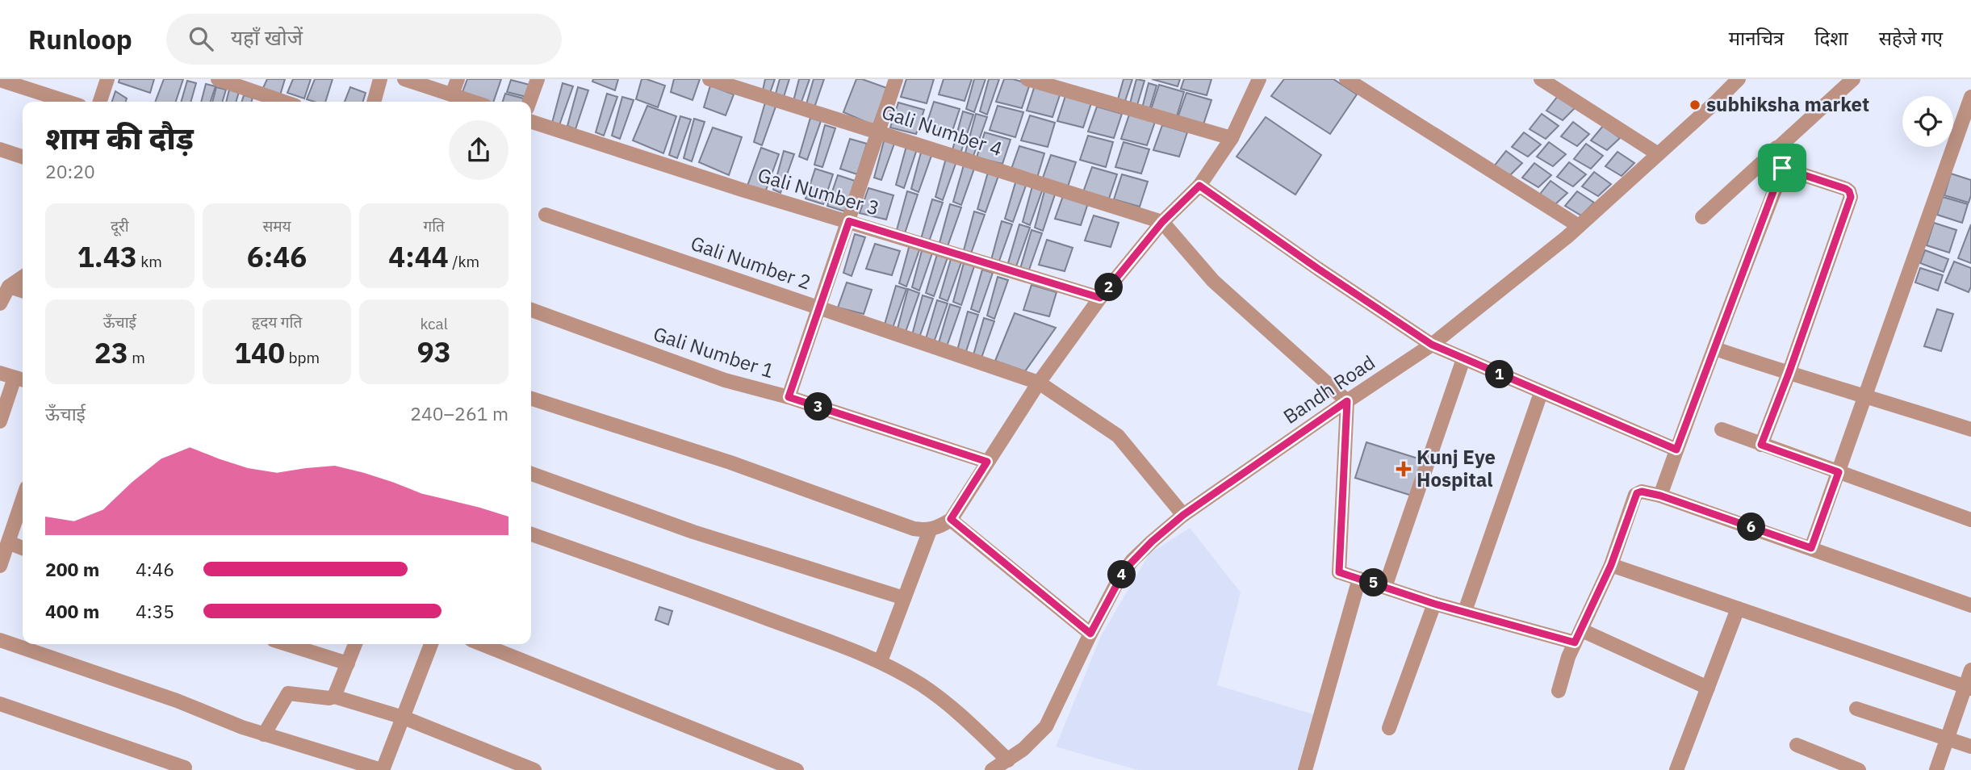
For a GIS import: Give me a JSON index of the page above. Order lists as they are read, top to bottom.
{
  "streets": {
    "street": [
      "Gali Number 4",
      "Gali Number 3",
      "Gali Number 2",
      "Gali Number 1",
      "Bandh Road"
    ]
  },
  "crossings": [
    ["Gali Number 2", "Bandh Road"]
  ],
  "places": {
    "other": ["subhiksha market"],
    "health": ["Kunj Eye Hospital"]
  },
  "page": {
    "header": "Runloop",
    "search": "यहाँ खोजें",
    "nav": ["मानचित्र", "दिशा", "सहेजे गए"],
    "heading": ["शाम की दौड़", "20:20"],
    "stats": [
      ["दूरी", "1.43 km"],
      ["समय", "6:46"],
      ["गति", "4:44 /km"],
      ["ऊँचाई", "23 m"],
      ["हृदय गति", "140 bpm"],
      ["kcal", "93"]
    ],
    "pins": [
      "2",
      "1",
      "3",
      "6",
      "4",
      "5"
    ],
    "chart": ["ऊँचाई", "240–261 m"],
    "list": [
      {
        "name": "200 m",
        "note": "4:46"
      },
      {
        "name": "400 m",
        "note": "4:35"
      }
    ]
  }
}
